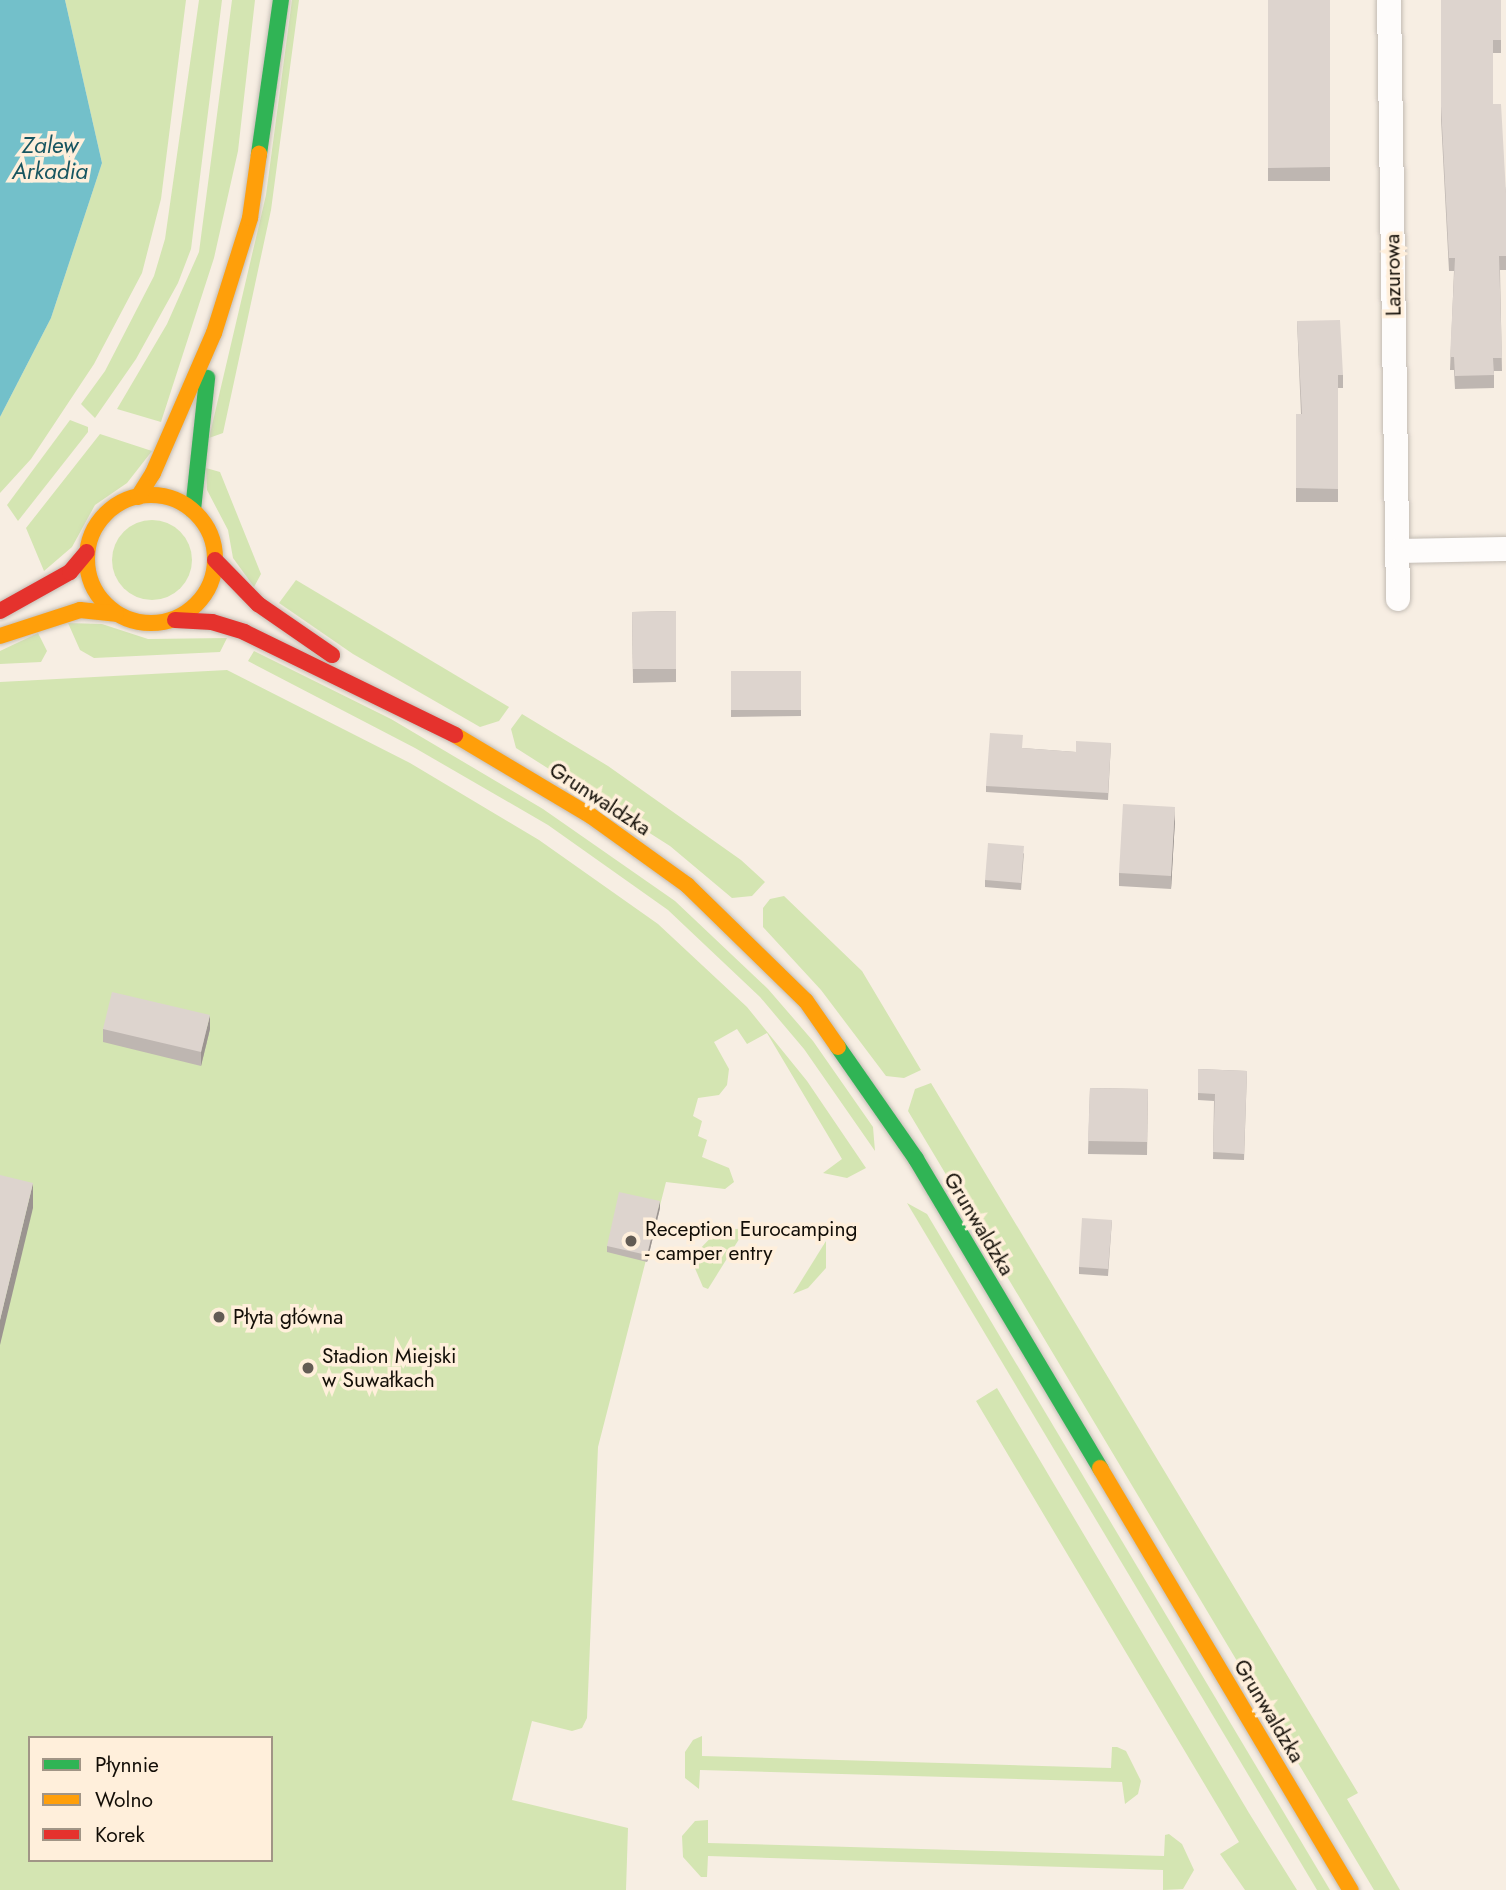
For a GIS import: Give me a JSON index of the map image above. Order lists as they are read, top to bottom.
{
  "streets": {
    "main road": ["Grunwaldzka"],
    "street": ["Lazurowa"]
  },
  "water": ["Zalew Arkadia"],
  "places": ["Reception Eurocamping - camper entry", "Płyta główna", "Stadion Miejski w Suwałkach"],
  "legend": ["Płynnie", "Wolno", "Korek"]
}
